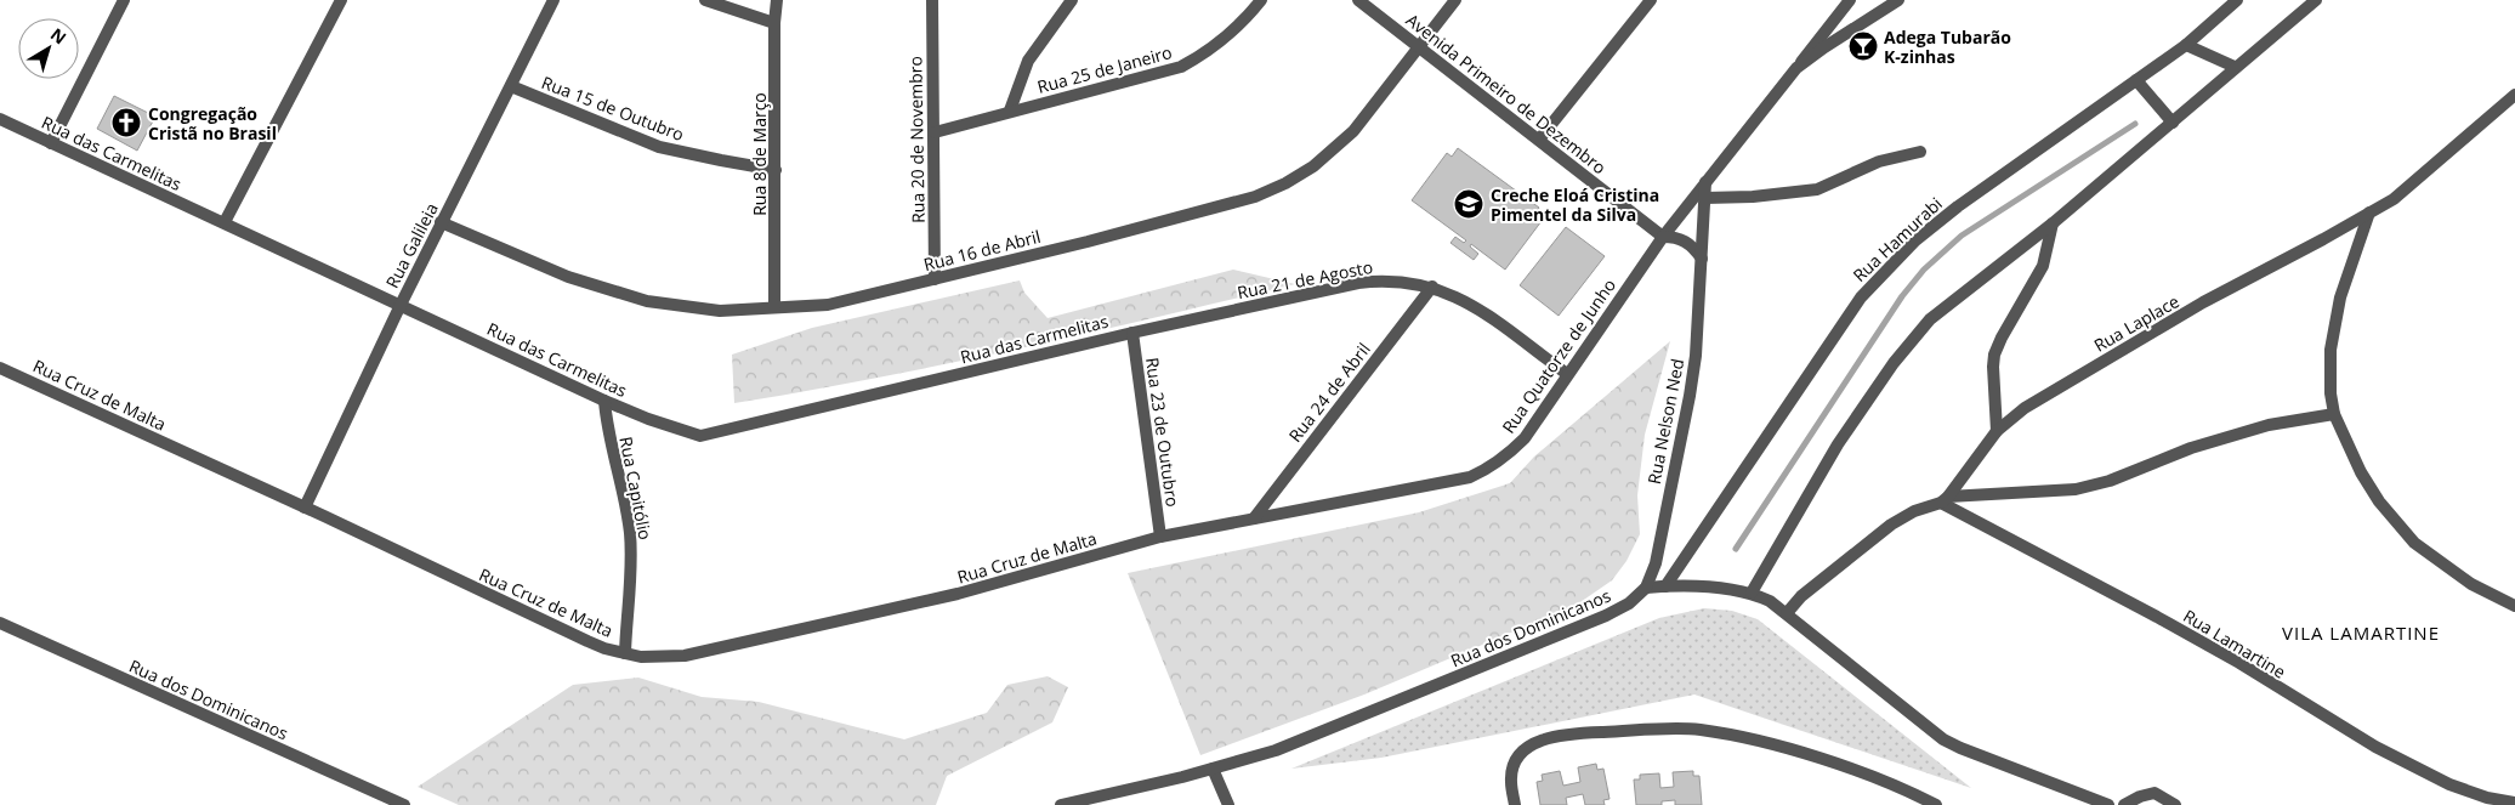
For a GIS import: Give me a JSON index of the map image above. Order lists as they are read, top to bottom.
{
  "streets": {
    "street": [
      "Rua 25 de Janeiro",
      "Avenida Primeiro de Dezembro",
      "Rua 15 de Outubro",
      "Rua 20 de Novembro",
      "Rua das Carmelitas",
      "Rua 8 de Março",
      "Rua Hamurabi",
      "Rua Galileia",
      "Rua 16 de Abril",
      "Rua 21 de Agosto",
      "Rua Laplace",
      "Rua Quatorze de Junho",
      "Rua 24 de Abril",
      "Rua Cruz de Malta",
      "Rua Nelson Ned",
      "Rua 23 de Outubro",
      "Rua Capitólio",
      "Rua dos Dominicanos",
      "Rua Lamartine"
    ]
  },
  "crossings": [
    ["Rua 25 de Janeiro", "Rua 20 de Novembro"],
    ["Avenida Primeiro de Dezembro", "Rua 16 de Abril"],
    ["Avenida Primeiro de Dezembro", "Rua Quatorze de Junho"],
    ["Rua 15 de Outubro", "Rua 8 de Março"],
    ["Rua 15 de Outubro", "Rua Galileia"],
    ["Rua 20 de Novembro", "Rua 16 de Abril"],
    ["Rua das Carmelitas", "Rua Galileia"],
    ["Rua das Carmelitas", "Rua 21 de Agosto"],
    ["Rua das Carmelitas", "Rua 23 de Outubro"],
    ["Rua das Carmelitas", "Rua Capitólio"],
    ["Rua 8 de Março", "Rua 16 de Abril"],
    ["Rua Galileia", "Rua 16 de Abril"],
    ["Rua Galileia", "Rua Cruz de Malta"],
    ["Rua 21 de Agosto", "Rua Quatorze de Junho"],
    ["Rua 21 de Agosto", "Rua 24 de Abril"],
    ["Rua 21 de Agosto", "Rua 23 de Outubro"],
    ["Rua Laplace", "Rua Lamartine"],
    ["Rua Quatorze de Junho", "Rua 24 de Abril"],
    ["Rua Quatorze de Junho", "Rua Cruz de Malta"],
    ["Rua 24 de Abril", "Rua Cruz de Malta"],
    ["Rua Cruz de Malta", "Rua 23 de Outubro"],
    ["Rua Cruz de Malta", "Rua Capitólio"],
    ["Rua Nelson Ned", "Rua dos Dominicanos"]
  ],
  "districts": ["VILA LAMARTINE"],
  "places": {
    "bar": ["Adega Tubarão K-zinhas"],
    "church": ["Congregação Cristã no Brasil"],
    "school or university": ["Creche Eloá Cristina Pimentel da Silva"]
  },
  "north": "top right"
}
